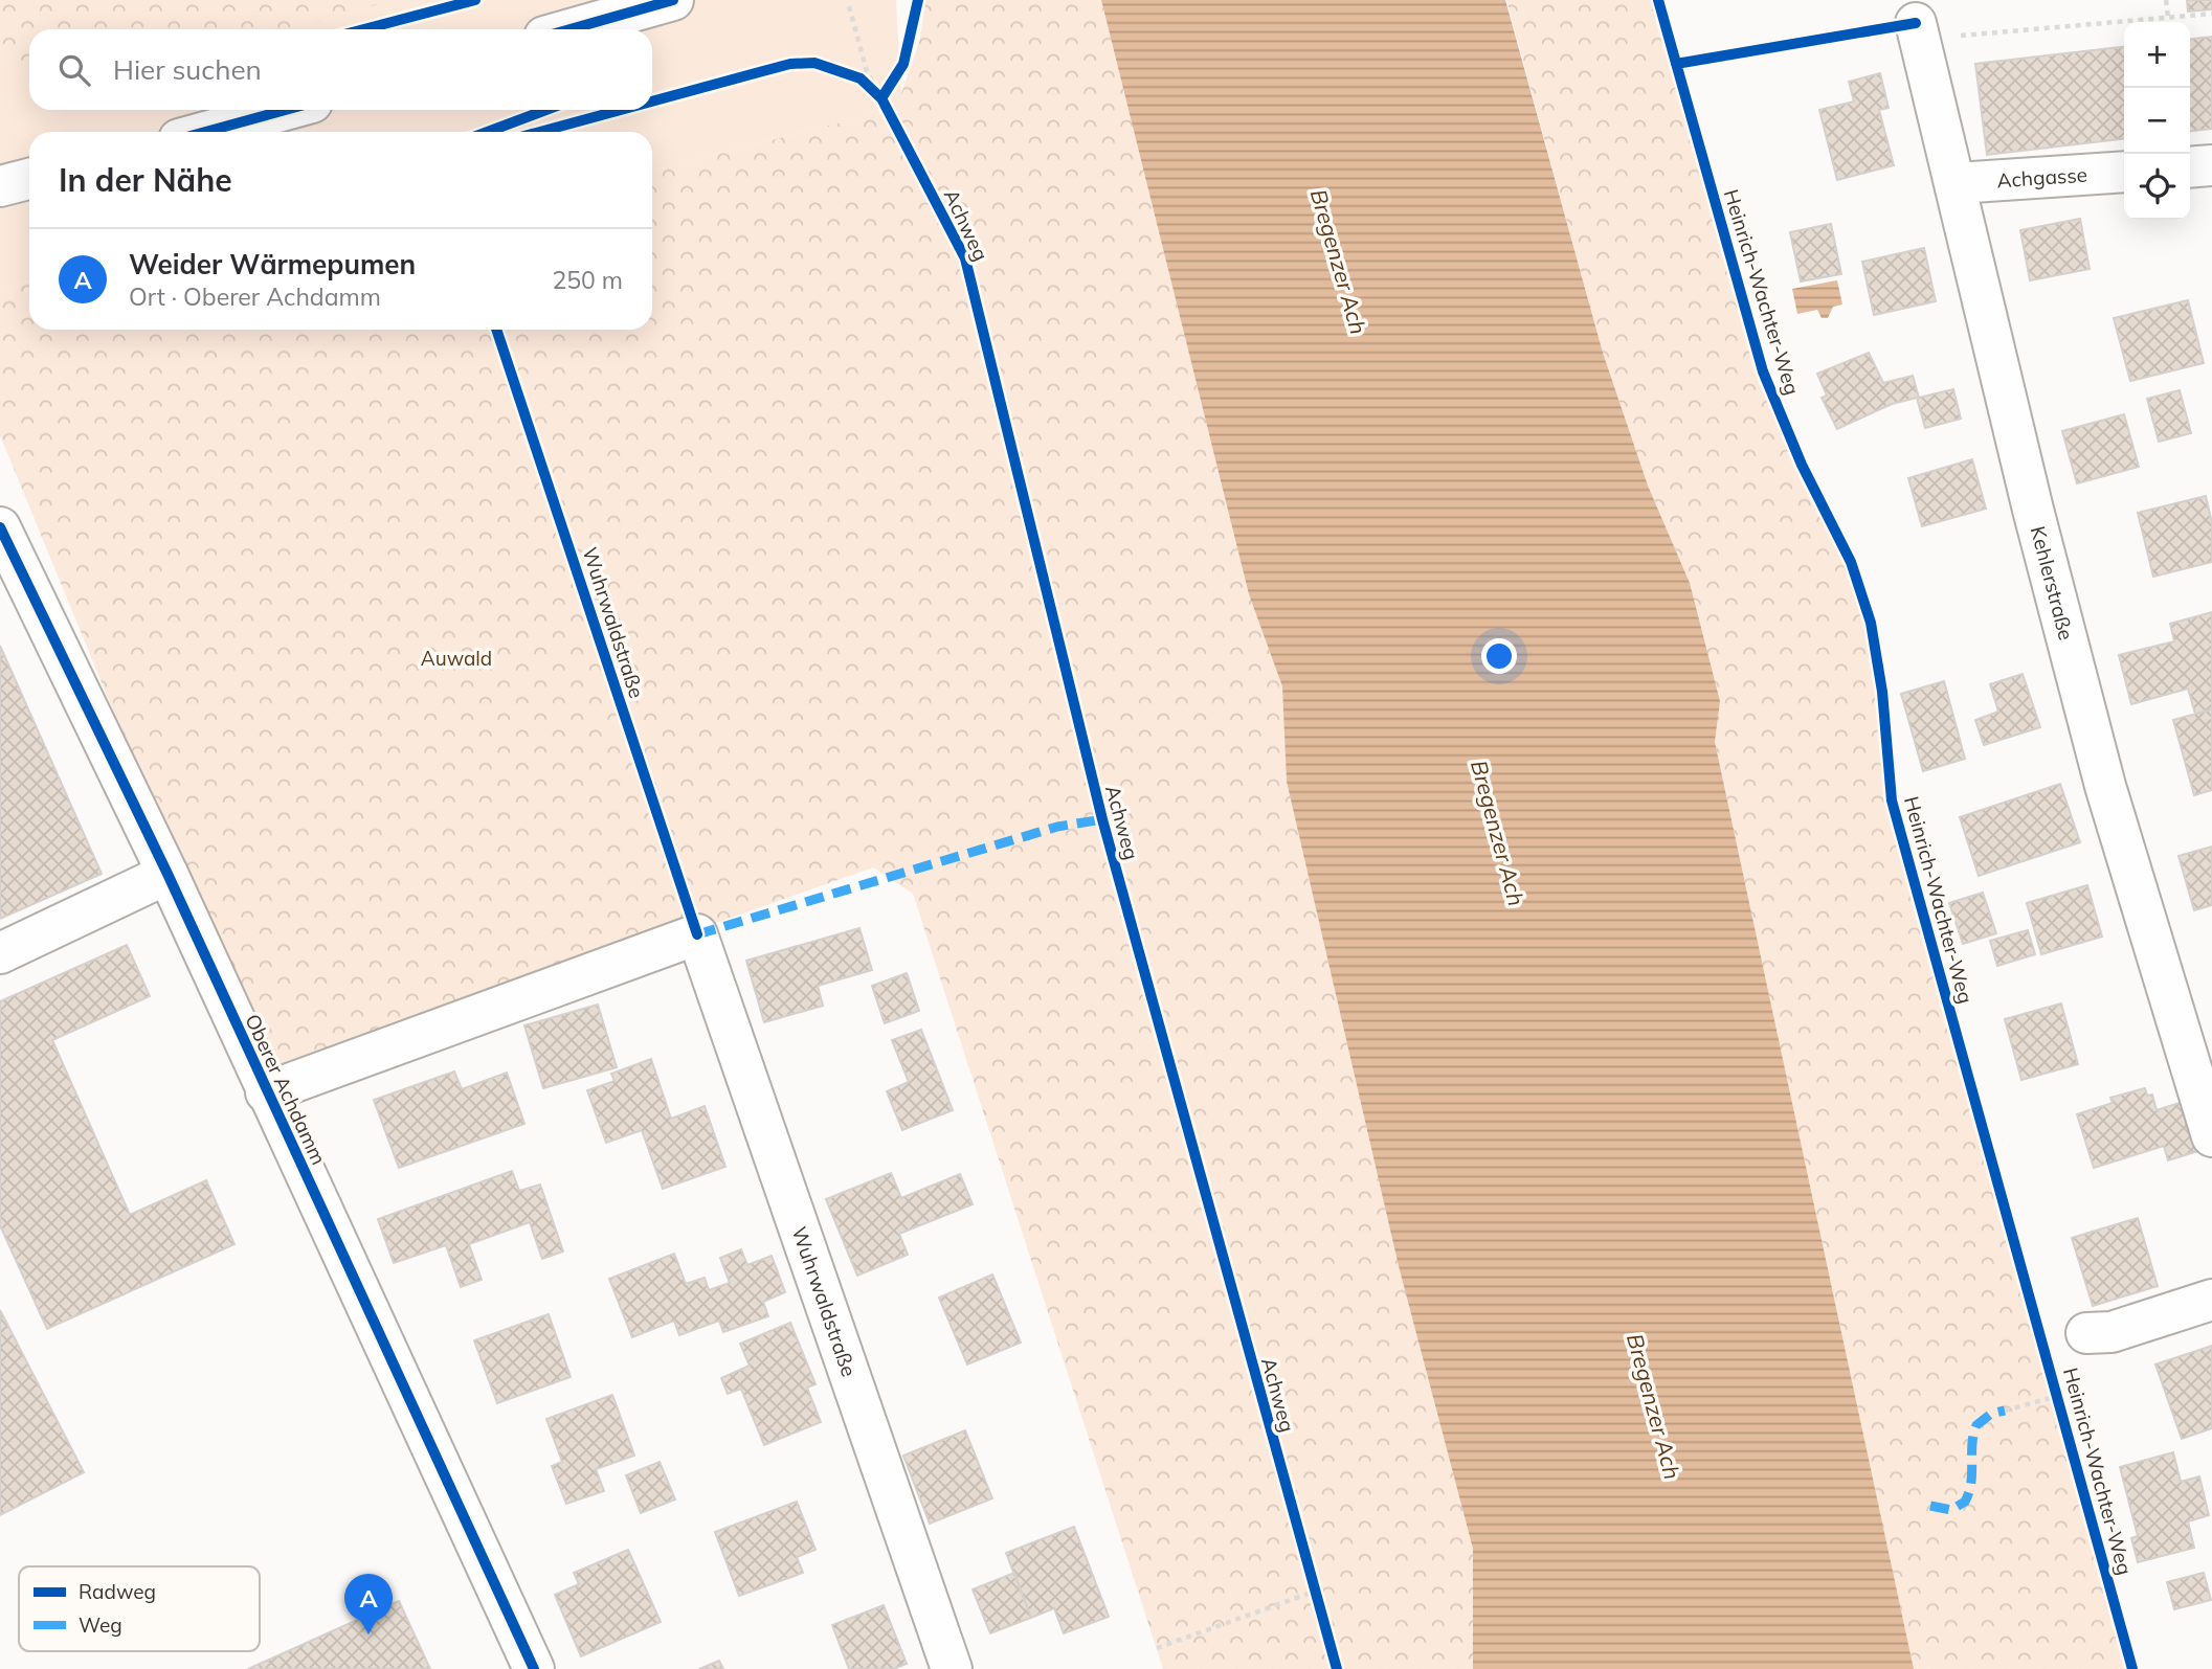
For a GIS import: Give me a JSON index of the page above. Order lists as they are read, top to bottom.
{
  "streets": {
    "street": [
      "Achgasse",
      "Kehlerstraße",
      "Wuhrwaldstraße",
      "Oberer Achdamm"
    ],
    "cycle path": ["Achweg", "Heinrich-Wachter-Weg"]
  },
  "crossings": [
    ["Achgasse", "Kehlerstraße"],
    ["Wuhrwaldstraße", "Oberer Achdamm"]
  ],
  "water": ["Bregenzer Ach"],
  "parks": ["Auwald"],
  "legend": ["Radweg", "Weg"],
  "page": {
    "map_buttons": ["+", "−"],
    "search": "Hier suchen",
    "heading": "In der Nähe",
    "list": [
      {
        "mark": "A",
        "name": "Weider Wärmepumen",
        "note": "Ort · Oberer Achdamm",
        "value": "250 m"
      }
    ],
    "pins": "A"
  }
}
